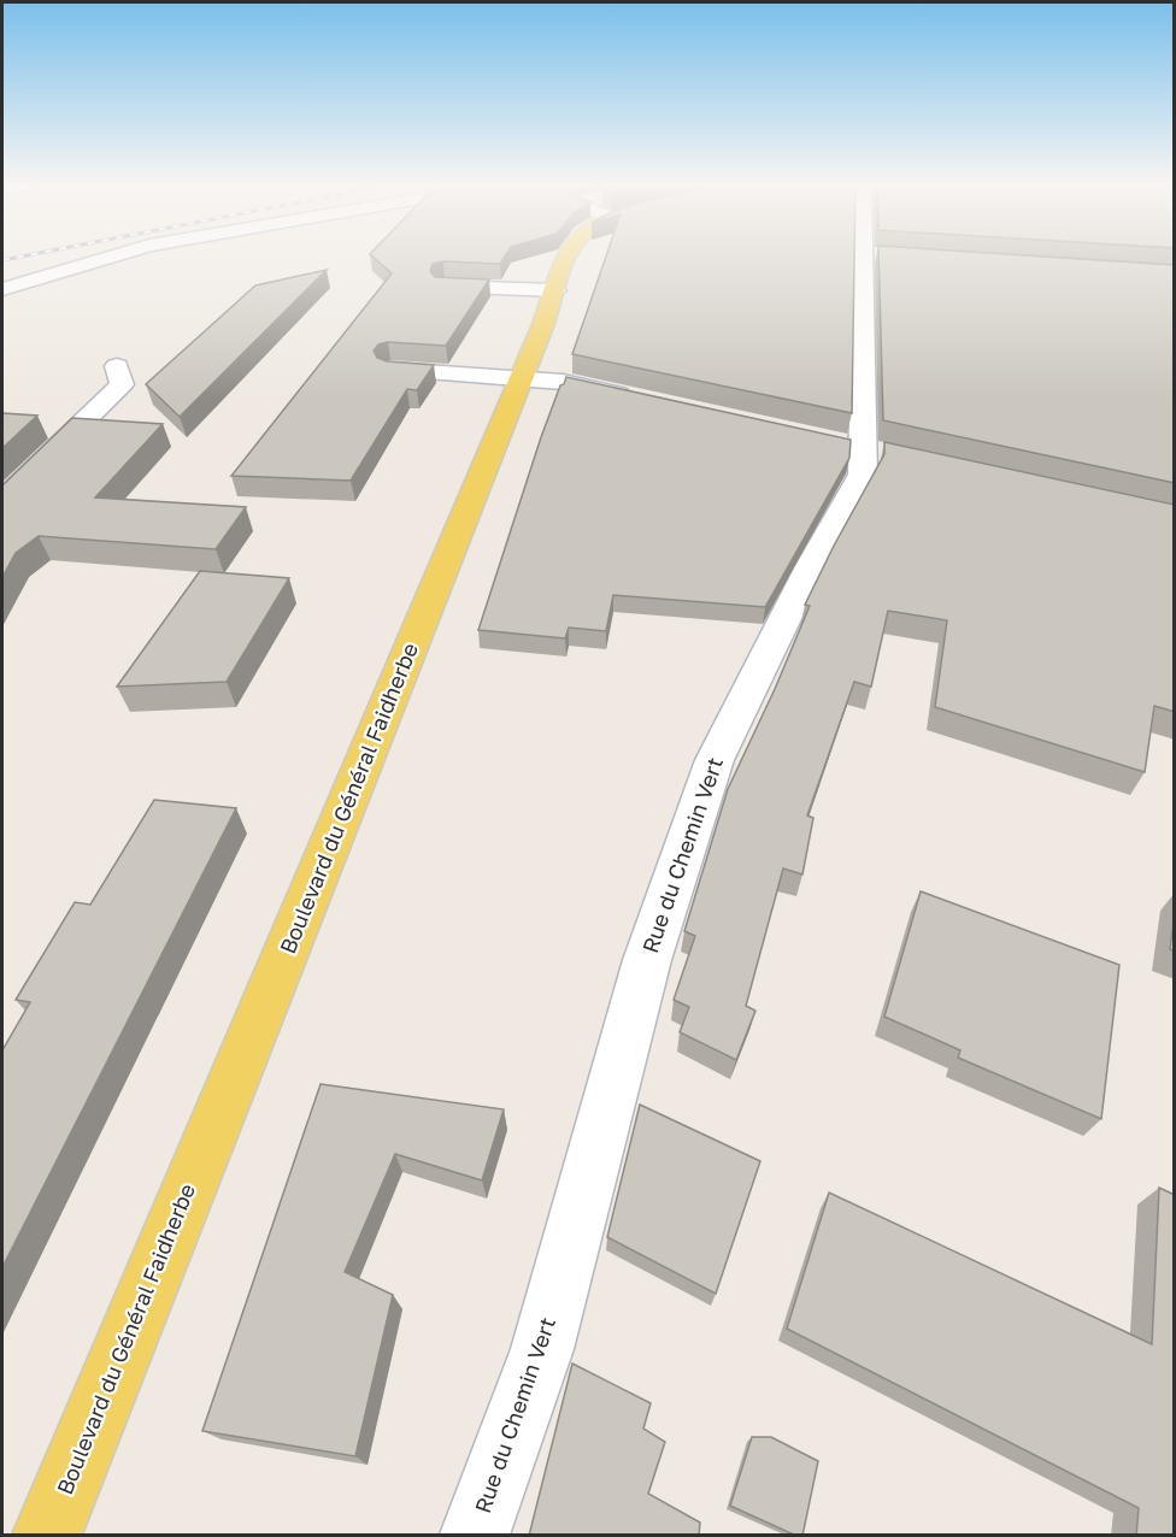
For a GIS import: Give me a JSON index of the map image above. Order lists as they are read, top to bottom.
{
  "streets": {
    "main road": ["Boulevard du Général Faidherbe"],
    "street": ["Rue du Chemin Vert"]
  }
}
